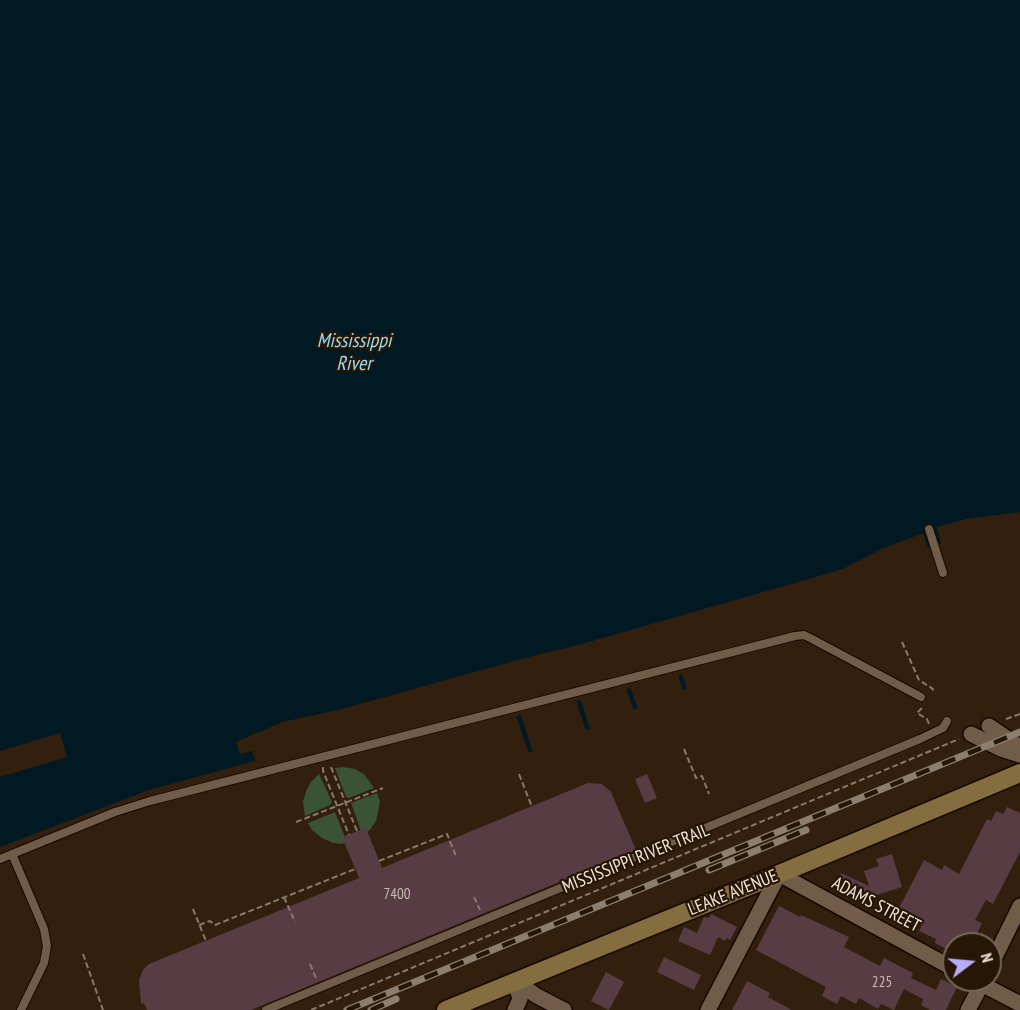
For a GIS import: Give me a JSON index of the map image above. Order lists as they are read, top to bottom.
{
  "streets": {
    "street": ["LEAKE AVENUE", "ADAMS STREET"],
    "path": ["MISSISSIPPI RIVER TRAIL"]
  },
  "crossings": [
    ["LEAKE AVENUE", "ADAMS STREET"]
  ],
  "water": ["Mississippi River"],
  "house_numbers": ["7400", "225"],
  "north": "right"
}
